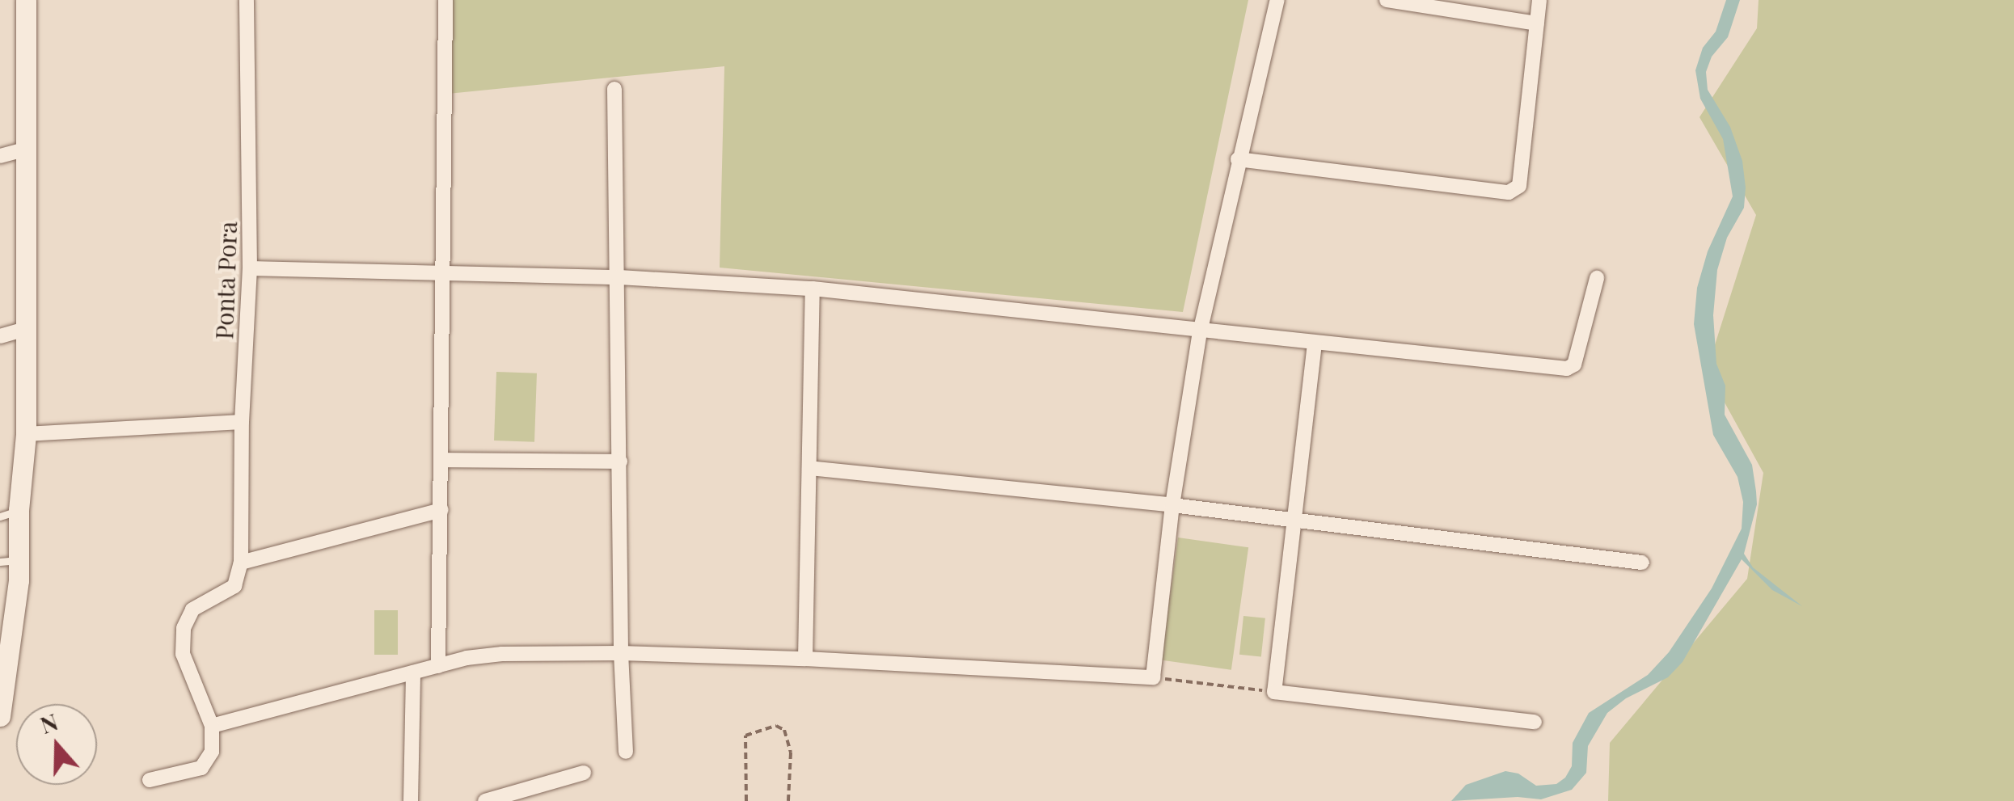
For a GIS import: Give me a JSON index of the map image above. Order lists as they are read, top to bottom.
{
  "streets": {
    "street": ["Ponta Pora"]
  },
  "north": "top"
}
